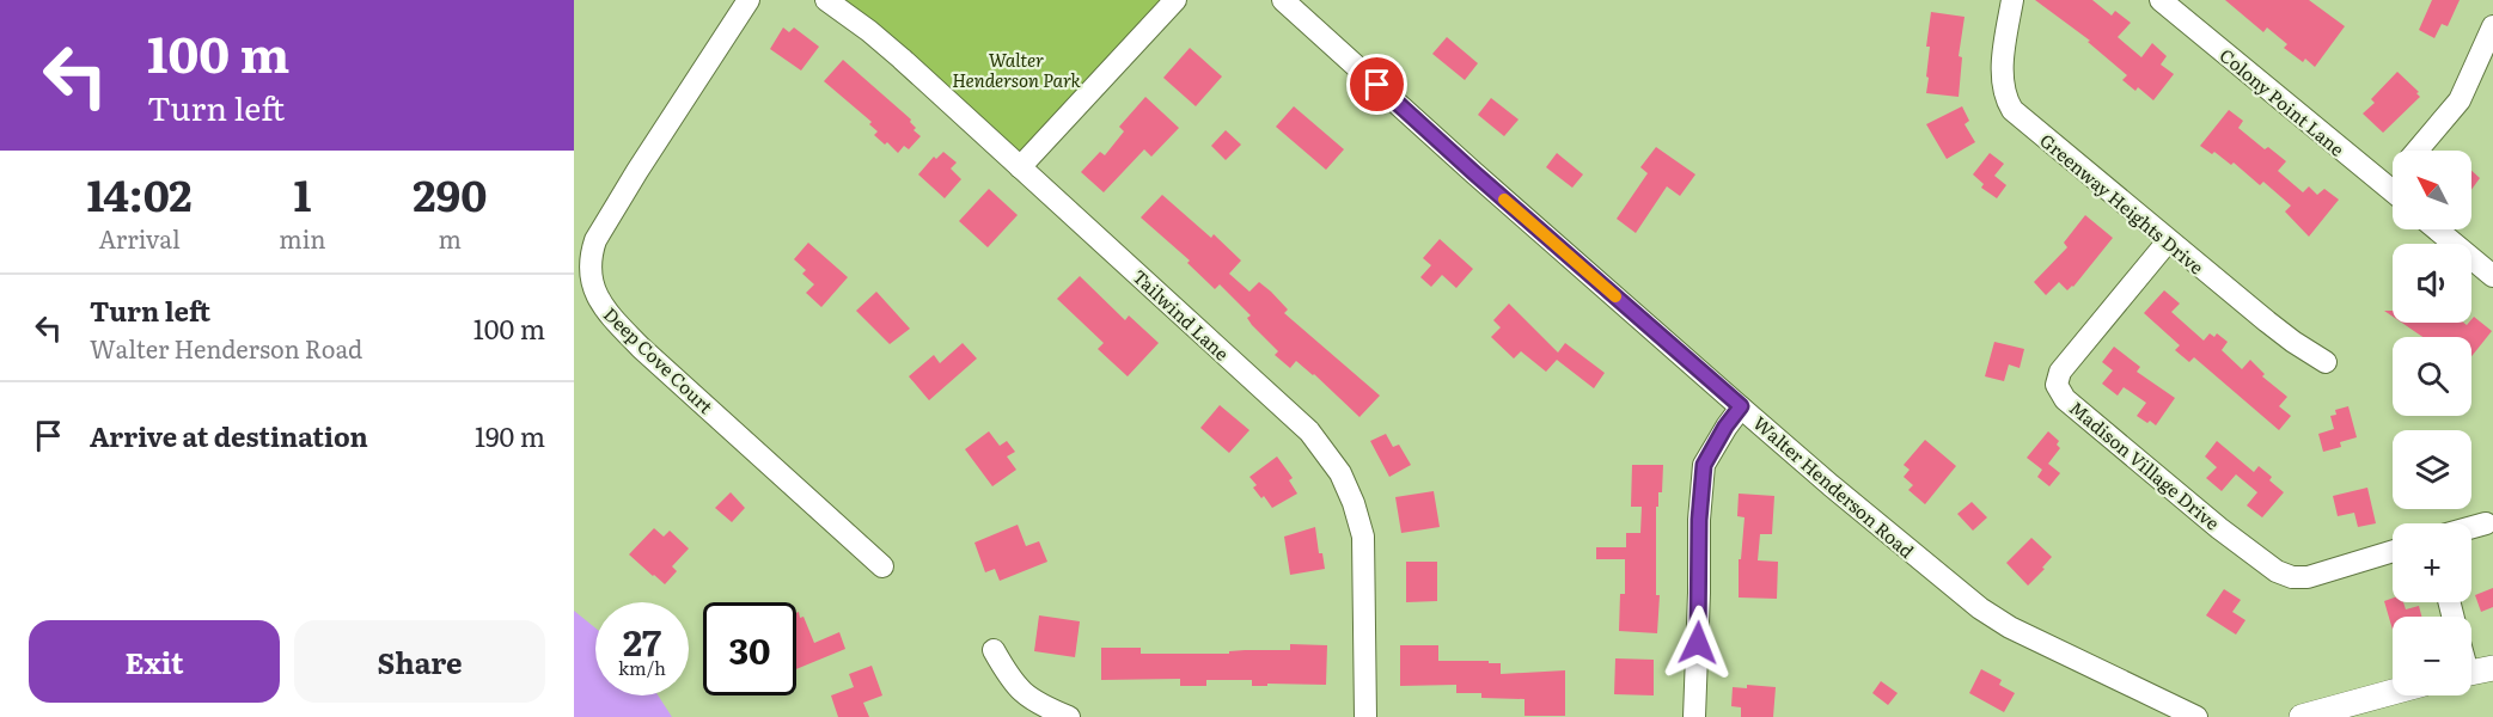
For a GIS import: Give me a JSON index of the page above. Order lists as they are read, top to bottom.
{
  "streets": {
    "street": [
      "Colony Point Lane",
      "Greenway Heights Drive",
      "Tailwind Lane",
      "Deep Cove Court",
      "Madison Village Drive",
      "Walter Henderson Road"
    ]
  },
  "crossings": [
    ["Greenway Heights Drive", "Madison Village Drive"]
  ],
  "parks": ["Walter Henderson Park"],
  "north": "top left",
  "page": {
    "turn": ["100 m", "Turn left"],
    "eta": [
      "14:02",
      "Arrival",
      "1",
      "min",
      "290",
      "m"
    ],
    "map_buttons": ["+", "−"],
    "list": [
      {
        "name": "Turn left",
        "note": "Walter Henderson Road",
        "value": "100 m"
      },
      {
        "name": "Arrive at destination",
        "value": "190 m"
      }
    ],
    "speed": "27 km/h",
    "limit": "30",
    "buttons": ["Exit", "Share"]
  }
}
